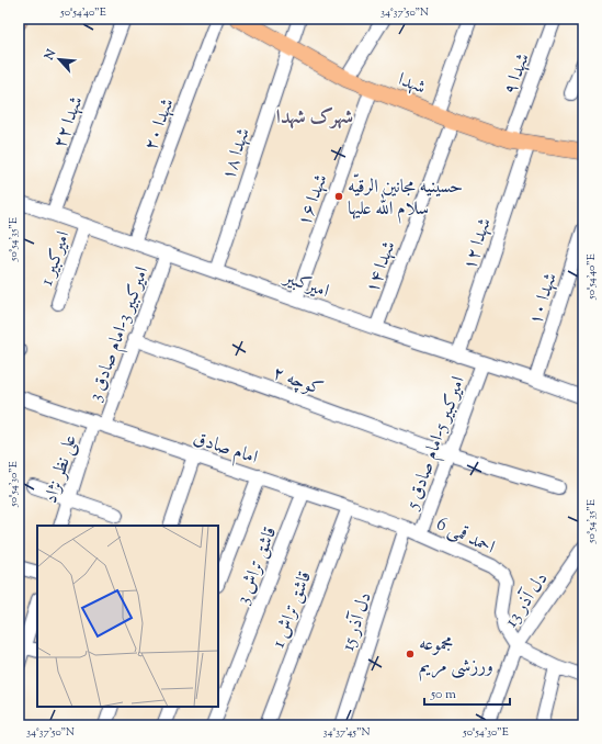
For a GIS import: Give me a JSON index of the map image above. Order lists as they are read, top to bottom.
{
  "streets": {
    "main road": ["شهدا"],
    "street": [
      "شهدا ۹",
      "شهدا ۲۲",
      "شهدا ۲۰",
      "شهدا ۱۸",
      "شهدا ۱۶",
      "شهدا ۱۲",
      "امیرکبیر 1",
      "شهدا ۱۴",
      "امیرکبیر",
      "شهدا ۱۰",
      "امیرکبیر 3-امام صادق 3",
      "کوچه ۲",
      "امیرکبیر 5-امام صادق 5",
      "امام صادق",
      "علی نظر نژاد",
      "احمد قمی 6",
      "قاشق تراش 3",
      "دل آذر 13",
      "قاشق تراش 1",
      "دل آذر 15"
    ]
  },
  "crossings": [
    ["شهدا ۹", "شهدا"],
    ["شهدا", "شهدا ۱۸"],
    ["شهدا", "شهدا ۱۶"],
    ["شهدا", "شهدا ۱۲"],
    ["شهدا", "شهدا ۱۴"],
    ["شهدا ۲۲", "امیرکبیر"],
    ["شهدا ۲۰", "امیرکبیر"],
    ["شهدا ۱۸", "امیرکبیر"],
    ["شهدا ۱۶", "امیرکبیر"],
    ["شهدا ۱۲", "امیرکبیر"],
    ["امیرکبیر 1", "امیرکبیر"],
    ["شهدا ۱۴", "امیرکبیر"],
    ["امیرکبیر", "شهدا ۱۰"],
    ["امیرکبیر", "امیرکبیر 3-امام صادق 3"],
    ["امیرکبیر", "امیرکبیر 5-امام صادق 5"],
    ["امیرکبیر 3-امام صادق 3", "کوچه ۲"],
    ["امیرکبیر 3-امام صادق 3", "امام صادق"],
    ["امیرکبیر 3-امام صادق 3", "علی نظر نژاد"],
    ["کوچه ۲", "امیرکبیر 5-امام صادق 5"],
    ["امیرکبیر 5-امام صادق 5", "امام صادق"],
    ["امیرکبیر 5-امام صادق 5", "احمد قمی 6"],
    ["امام صادق", "علی نظر نژاد"],
    ["امام صادق", "احمد قمی 6"],
    ["امام صادق", "قاشق تراش 3"],
    ["امام صادق", "قاشق تراش 1"],
    ["امام صادق", "دل آذر 15"],
    ["احمد قمی 6", "دل آذر 13"]
  ],
  "districts": ["شهرک شهدا"],
  "places": ["حسینیه مجانین الرقیّه سلام الله علیها", "مجموعه ورزشی مریم"],
  "scale_bar": "50 m",
  "north": "top left",
  "coordinates": [
    "50°54'40\"E",
    "34°37'50\"N",
    "50°54'35\"E",
    "50°54'30\"E",
    "34°37'45\"N"
  ]
}
